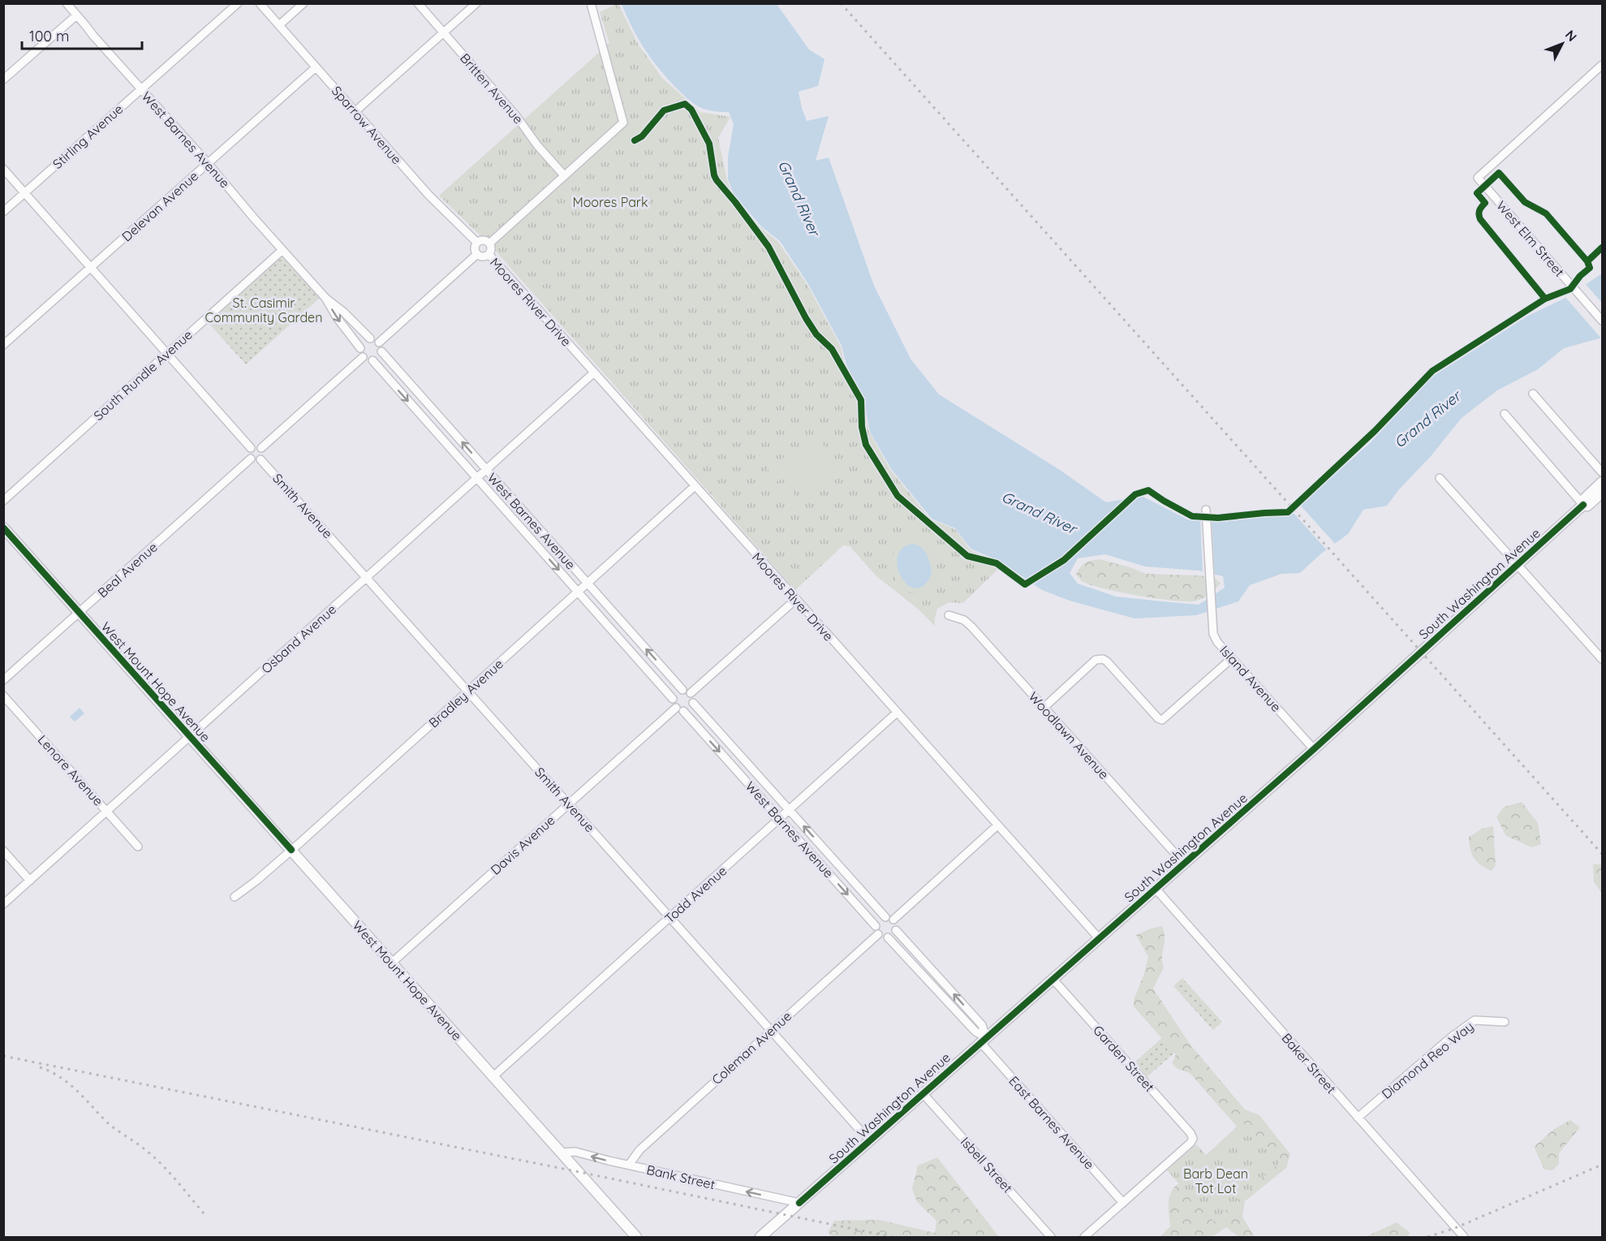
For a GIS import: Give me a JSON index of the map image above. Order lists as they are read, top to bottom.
{
  "streets": {
    "street": [
      "Britten Avenue",
      "Sparrow Avenue",
      "Stirling Avenue",
      "West Barnes Avenue",
      "Delevan Avenue",
      "West Elm Street",
      "Moores River Drive",
      "South Rundle Avenue",
      "Smith Avenue",
      "Beal Avenue",
      "South Washington Avenue",
      "Osband Avenue",
      "Island Avenue",
      "West Mount Hope Avenue",
      "Bradley Avenue",
      "Woodlawn Avenue",
      "Lenore Avenue",
      "Davis Avenue",
      "Todd Avenue",
      "Coleman Avenue",
      "Garden Street",
      "Diamond Reo Way",
      "Baker Street",
      "East Barnes Avenue",
      "Isbell Street",
      "Bank Street"
    ]
  },
  "crossings": [
    ["Sparrow Avenue", "Delevan Avenue"],
    ["Sparrow Avenue", "Moores River Drive"],
    ["Stirling Avenue", "West Barnes Avenue"],
    ["West Barnes Avenue", "Delevan Avenue"],
    ["West Barnes Avenue", "South Rundle Avenue"],
    ["West Barnes Avenue", "Osband Avenue"],
    ["West Barnes Avenue", "Bradley Avenue"],
    ["West Barnes Avenue", "Davis Avenue"],
    ["West Barnes Avenue", "Todd Avenue"],
    ["West Barnes Avenue", "Coleman Avenue"],
    ["Moores River Drive", "South Washington Avenue"],
    ["Moores River Drive", "Osband Avenue"],
    ["Moores River Drive", "Bradley Avenue"],
    ["Moores River Drive", "Todd Avenue"],
    ["Smith Avenue", "Beal Avenue"],
    ["Smith Avenue", "South Washington Avenue"],
    ["Smith Avenue", "Osband Avenue"],
    ["Smith Avenue", "Bradley Avenue"],
    ["Smith Avenue", "Davis Avenue"],
    ["Smith Avenue", "Todd Avenue"],
    ["Smith Avenue", "Coleman Avenue"],
    ["Beal Avenue", "West Mount Hope Avenue"],
    ["South Washington Avenue", "Island Avenue"],
    ["South Washington Avenue", "Woodlawn Avenue"],
    ["South Washington Avenue", "Garden Street"],
    ["South Washington Avenue", "Baker Street"],
    ["South Washington Avenue", "East Barnes Avenue"],
    ["South Washington Avenue", "Isbell Street"],
    ["South Washington Avenue", "Bank Street"],
    ["Osband Avenue", "West Mount Hope Avenue"],
    ["Osband Avenue", "Lenore Avenue"],
    ["West Mount Hope Avenue", "Bradley Avenue"],
    ["West Mount Hope Avenue", "Davis Avenue"],
    ["West Mount Hope Avenue", "Todd Avenue"],
    ["West Mount Hope Avenue", "Bank Street"],
    ["Coleman Avenue", "Bank Street"],
    ["Garden Street", "East Barnes Avenue"],
    ["Diamond Reo Way", "Baker Street"]
  ],
  "one_way": ["Bank Street"],
  "water": ["Grand River"],
  "parks": ["Moores Park", "St. Casimir Community Garden", "Barb Dean Tot Lot"],
  "scale_bar": "100 m",
  "north": "top right"
}
